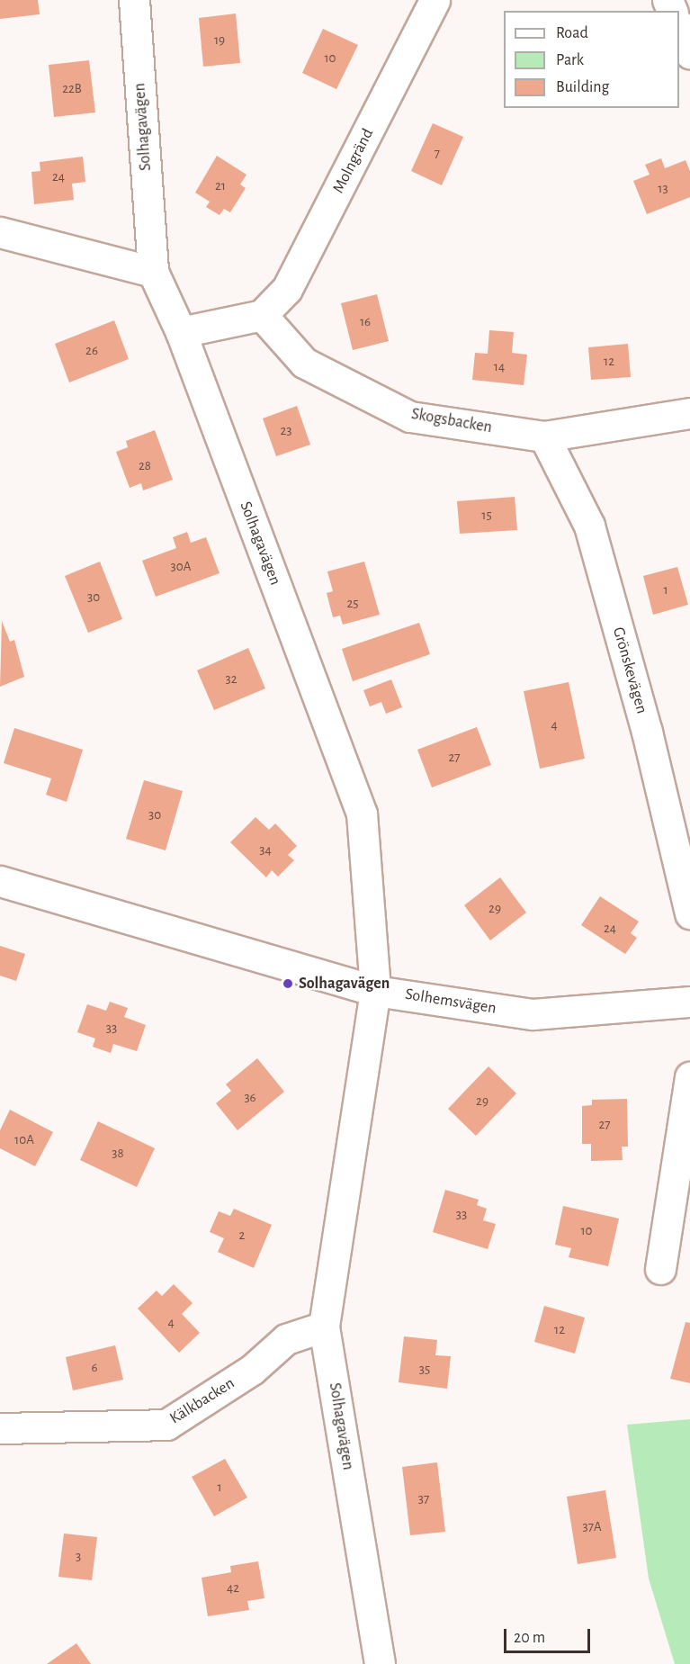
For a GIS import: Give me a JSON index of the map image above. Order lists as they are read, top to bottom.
{
  "streets": {
    "street": [
      "Solhagavägen",
      "Molngränd",
      "Skogsbacken",
      "Grönskevägen",
      "Solhemsvägen",
      "Kälkbacken"
    ]
  },
  "crossings": [
    ["Solhagavägen", "Solhemsvägen"],
    ["Solhagavägen", "Kälkbacken"],
    ["Molngränd", "Skogsbacken"],
    ["Skogsbacken", "Grönskevägen"]
  ],
  "places": ["Solhagavägen"],
  "house_numbers": [
    "19",
    "10",
    "22B",
    "7",
    "24",
    "21",
    "13",
    "16",
    "26",
    "12",
    "14",
    "23",
    "28",
    "15",
    "30A",
    "1",
    "30",
    "25",
    "32",
    "4",
    "27",
    "30",
    "34",
    "29",
    "24",
    "33",
    "36",
    "29",
    "27",
    "10A",
    "38",
    "33",
    "10",
    "2",
    "4",
    "12",
    "6",
    "35",
    "1",
    "37",
    "37A",
    "3",
    "42"
  ],
  "legend": ["Road", "Park", "Building"],
  "scale_bar": "20 m"
}
